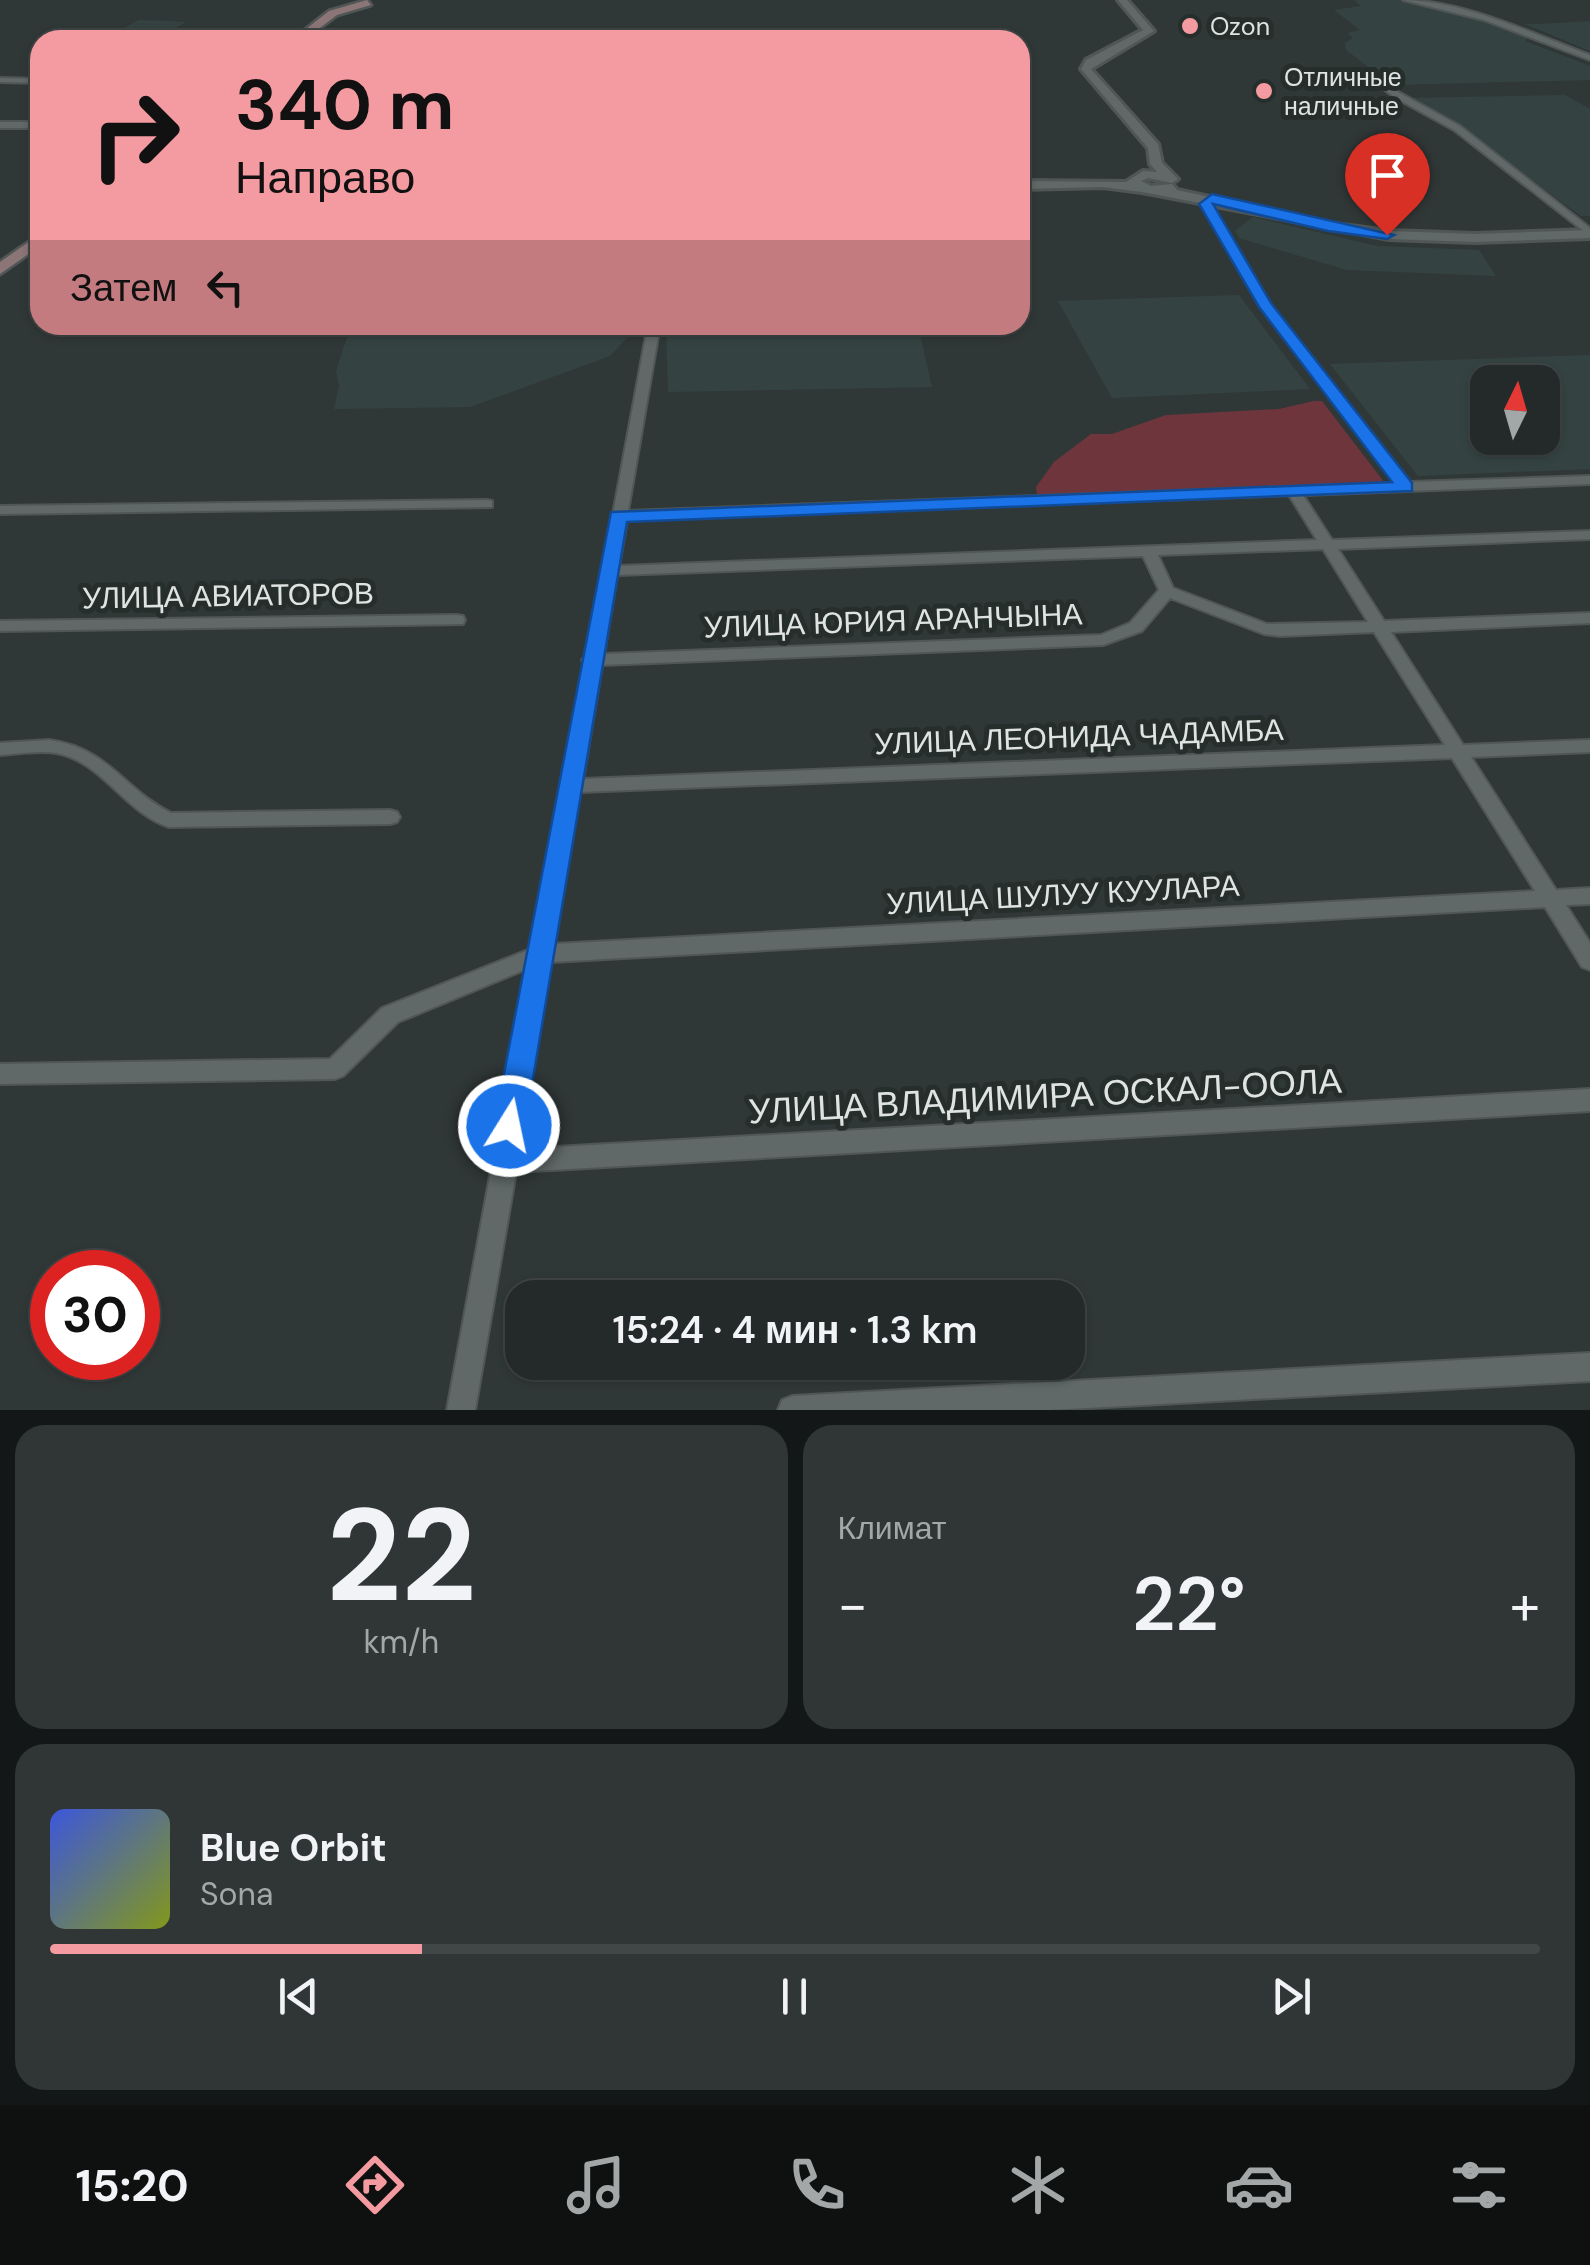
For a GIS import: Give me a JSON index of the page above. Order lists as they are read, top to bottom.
{
  "streets": {
    "street": [
      "УЛИЦА АВИАТОРОВ",
      "УЛИЦА ЮРИЯ АРАНЧЫНА",
      "УЛИЦА ЛЕОНИДА ЧАДАМБА",
      "УЛИЦА ШУЛУУ КУУЛАРА",
      "УЛИЦА ВЛАДИМИРА ОСКАЛ-ООЛА"
    ]
  },
  "places": ["Ozon", "Отличные наличные"],
  "north": "top",
  "page": {
    "turn": ["340 m", "Направо"],
    "then": "Затем",
    "limit": "30",
    "trip": "15:24 · 4 мин · 1.3 km",
    "tile": [
      ["22", "km/h"],
      "Климат"
    ],
    "heat": ["−", "22°", "+"],
    "song": ["Blue Orbit", "Sona"],
    "tabs": "15:20"
  }
}
